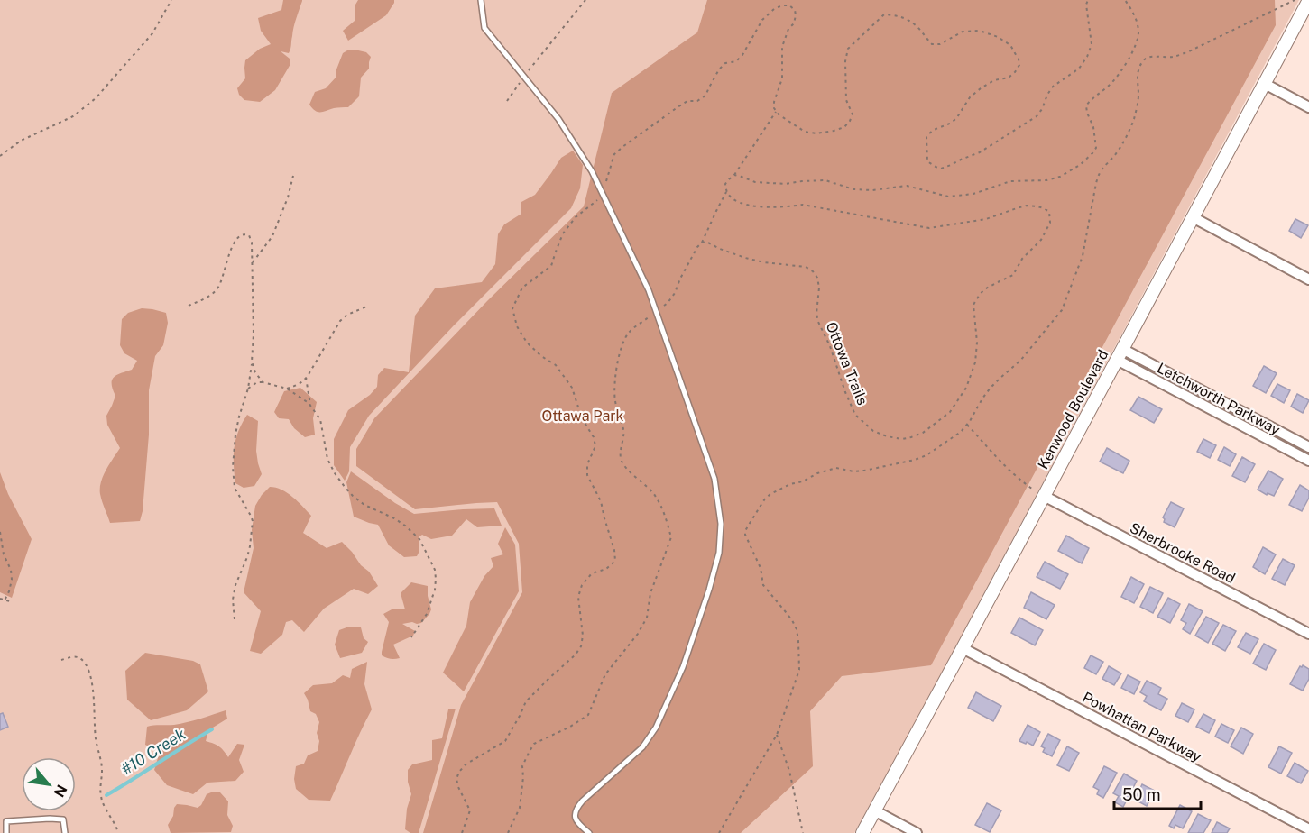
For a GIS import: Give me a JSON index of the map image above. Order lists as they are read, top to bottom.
{
  "streets": {
    "street": [
      "Letchworth Parkway",
      "Kenwood Boulevard",
      "Sherbrooke Road",
      "Powhattan Parkway"
    ],
    "path": ["Ottowa Trails"]
  },
  "crossings": [
    ["Letchworth Parkway", "Kenwood Boulevard"],
    ["Kenwood Boulevard", "Sherbrooke Road"],
    ["Kenwood Boulevard", "Powhattan Parkway"]
  ],
  "water": ["#10 Creek"],
  "parks": ["Ottawa Park"],
  "scale_bar": "50 m",
  "north": "bottom right"
}
